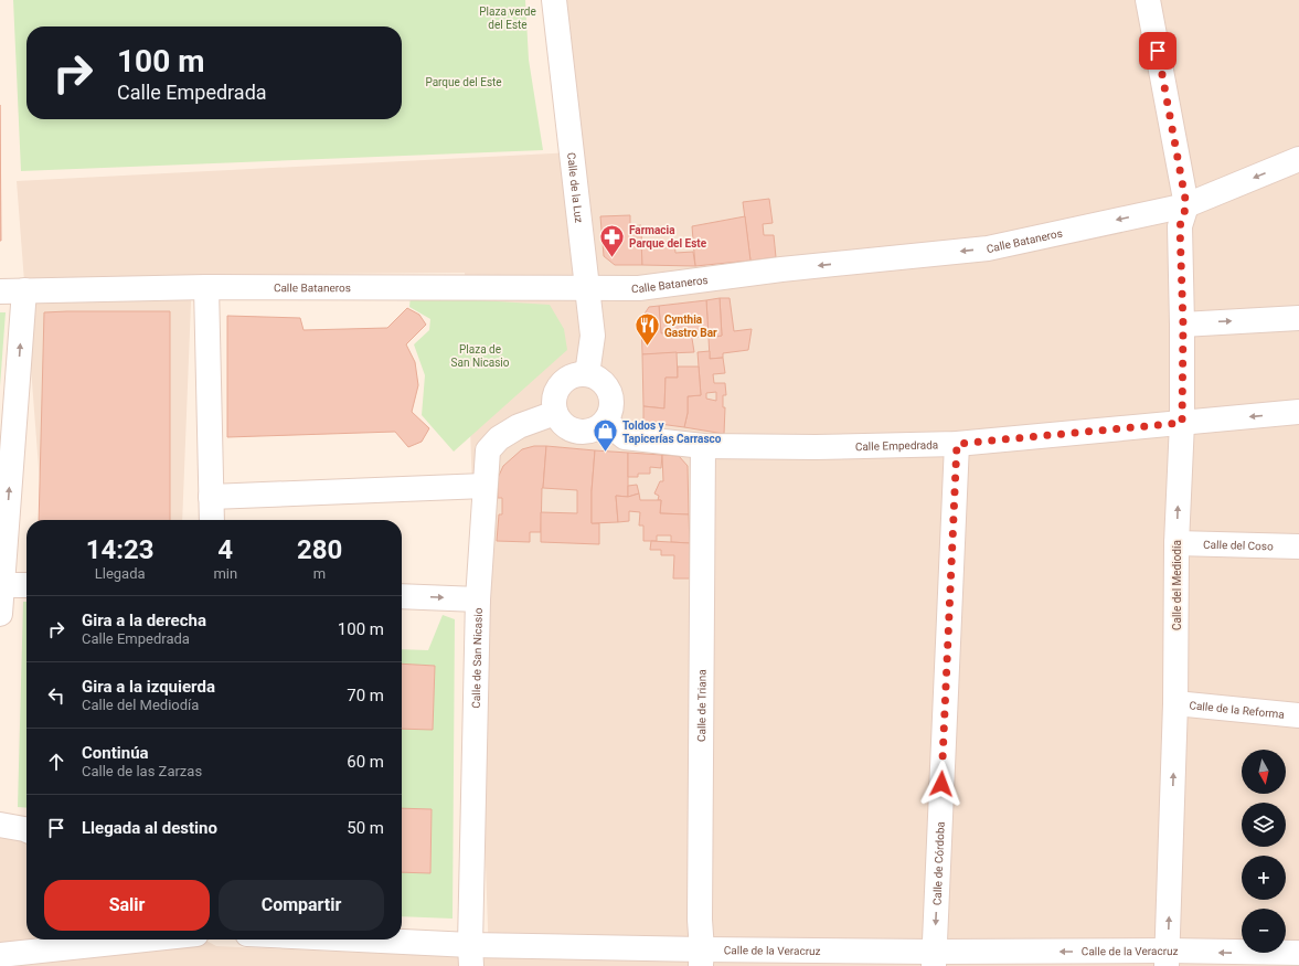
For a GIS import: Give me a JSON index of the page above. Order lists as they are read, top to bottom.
{
  "streets": {
    "street": [
      "Calle de la Luz",
      "Calle Bataneros",
      "Calle Empedrada",
      "Calle del Coso",
      "Calle del Mediodía",
      "Calle de San Nicasio",
      "Calle de Triana",
      "Calle de la Reforma",
      "Calle de Córdoba",
      "Calle de la Veracruz"
    ]
  },
  "crossings": [
    ["Calle de la Luz", "Calle Bataneros"],
    ["Calle de la Luz", "Calle Empedrada"],
    ["Calle de la Luz", "Calle de San Nicasio"],
    ["Calle Bataneros", "Calle del Mediodía"],
    ["Calle Empedrada", "Calle del Mediodía"],
    ["Calle Empedrada", "Calle de San Nicasio"],
    ["Calle Empedrada", "Calle de Triana"],
    ["Calle Empedrada", "Calle de Córdoba"],
    ["Calle del Coso", "Calle del Mediodía"],
    ["Calle del Mediodía", "Calle de la Reforma"],
    ["Calle del Mediodía", "Calle de la Veracruz"],
    ["Calle de San Nicasio", "Calle de la Veracruz"],
    ["Calle de Triana", "Calle de la Veracruz"],
    ["Calle de Córdoba", "Calle de la Veracruz"]
  ],
  "one_way": [
    "Calle Bataneros",
    "Calle del Mediodía",
    "Calle de Córdoba",
    "Calle de la Veracruz"
  ],
  "parks": ["Plaza verde del Este", "Parque del Este", "Plaza de San Nicasio"],
  "places": {
    "pharmacy": ["Farmacia Parque del Este"],
    "restaurant": ["Cynthia Gastro Bar"],
    "shop": ["Toldos y Tapicerías Carrasco"]
  },
  "north": "bottom",
  "page": {
    "turn": ["100 m", "Calle Empedrada"],
    "eta": [
      "14:23",
      "Llegada",
      "4",
      "min",
      "280",
      "m"
    ],
    "list": [
      {
        "name": "Gira a la derecha",
        "note": "Calle Empedrada",
        "value": "100 m"
      },
      {
        "name": "Gira a la izquierda",
        "note": "Calle del Mediodía",
        "value": "70 m"
      },
      {
        "name": "Continúa",
        "note": "Calle de las Zarzas",
        "value": "60 m"
      },
      {
        "name": "Llegada al destino",
        "value": "50 m"
      }
    ],
    "map_buttons": ["+", "−"],
    "buttons": ["Salir", "Compartir"]
  }
}
